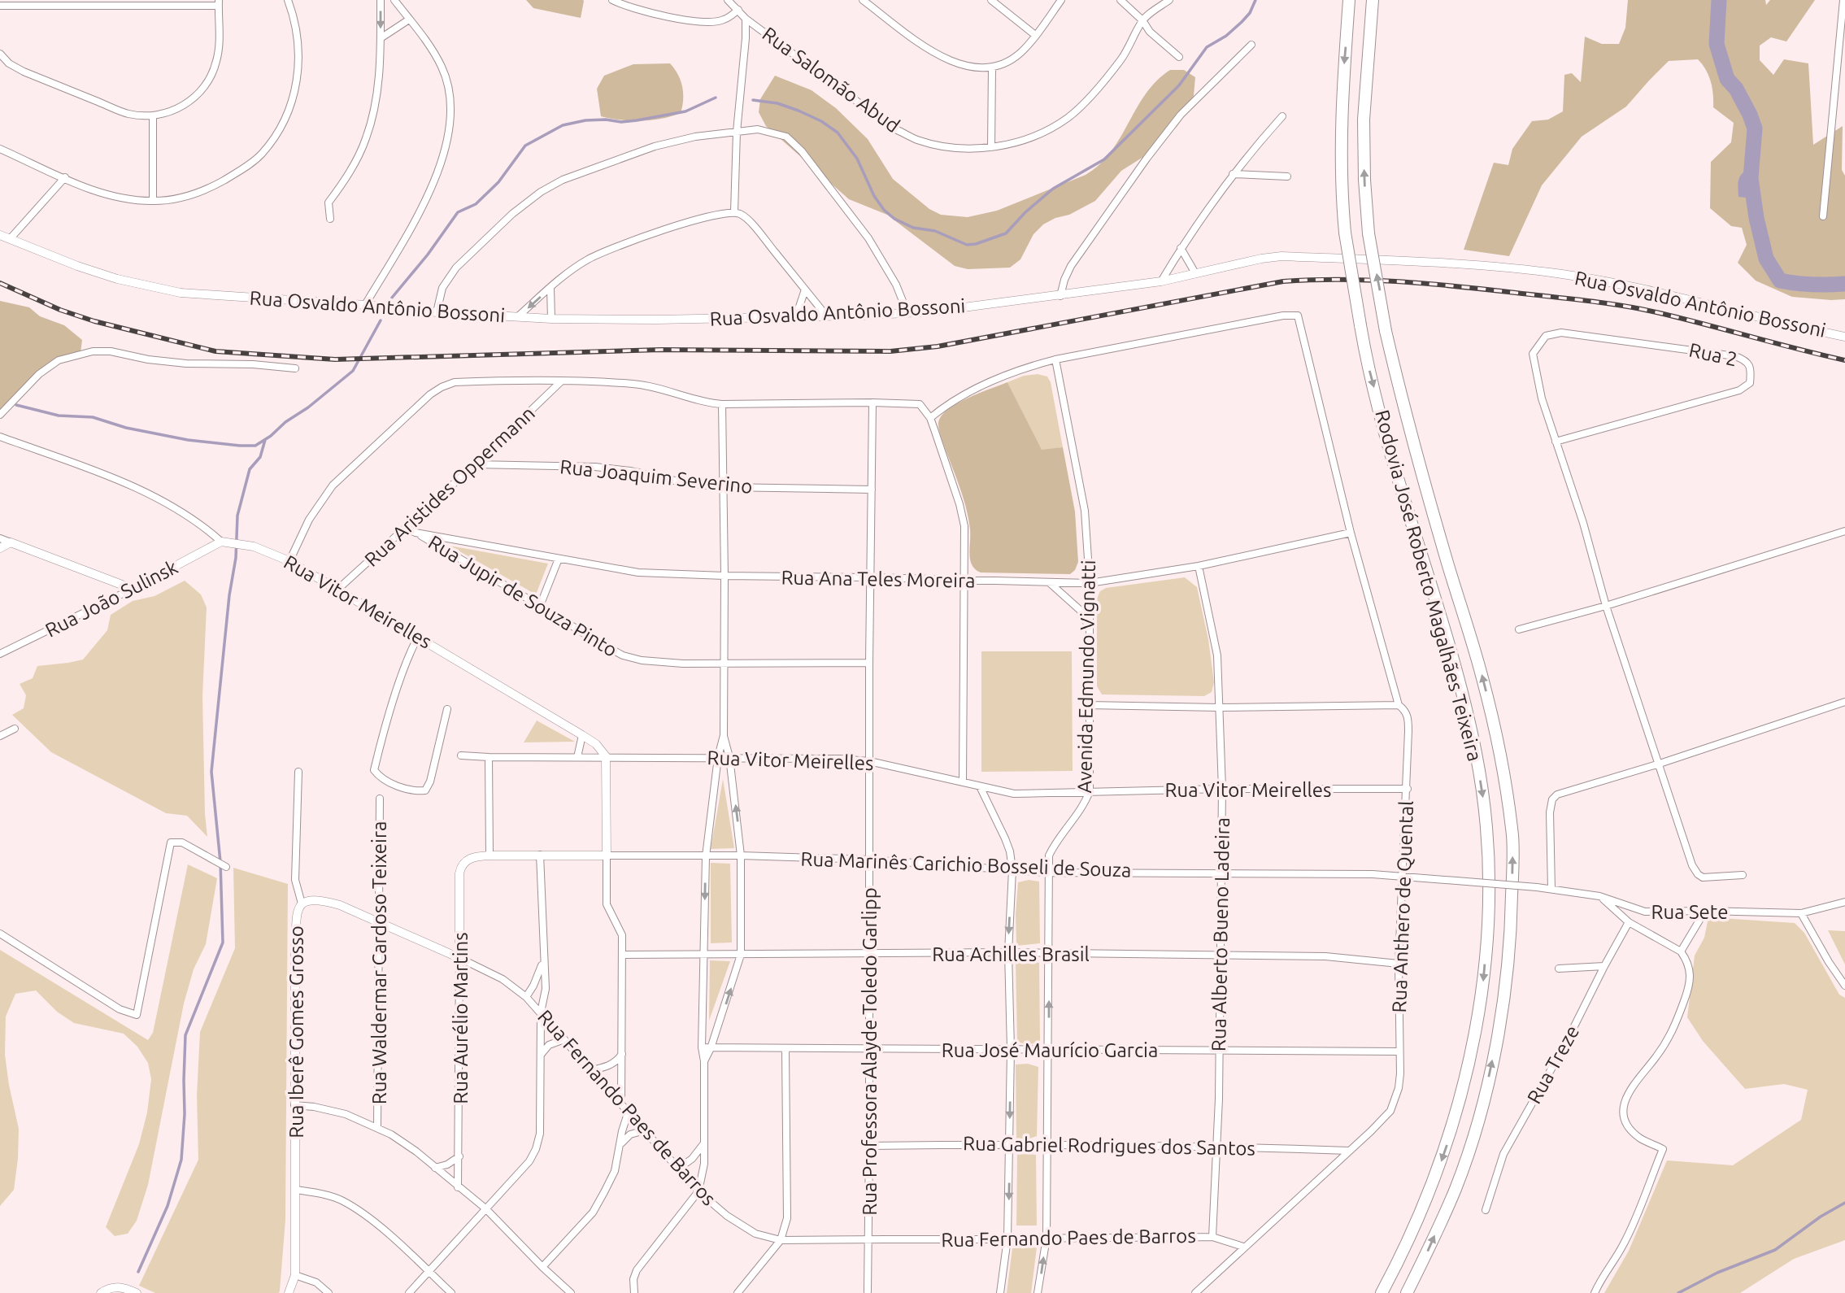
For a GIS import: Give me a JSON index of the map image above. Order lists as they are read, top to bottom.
{
  "streets": {
    "highway": ["Rodovia José Roberto Magalhães Teixeira"],
    "street": [
      "Rua Salomão Abud",
      "Rua Osvaldo Antônio Bossoni",
      "Rua 2",
      "Rua Joaquim Severino",
      "Rua Aristides Oppermann",
      "Rua Ana Teles Moreira",
      "Rua Jupir de Souza Pinto",
      "Rua João Sulinsk",
      "Rua Vitor Meirelles",
      "Avenida Edmundo Vignatti",
      "Rua Marinês Carichio Bosseli de Souza",
      "Rua Anthero de Quental",
      "Rua Sete",
      "Rua Alberto Bueno Ladeira",
      "Rua Achilles Brasil",
      "Rua Waldermar Cardoso Teixeira",
      "Rua Aurélio Martins",
      "Rua Iberê Gomes Grosso",
      "Rua José Maurício Garcia",
      "Rua Professora Alayde Toledo Garlipp",
      "Rua Treze",
      "Rua Fernando Paes de Barros",
      "Rua Gabriel Rodrigues dos Santos"
    ]
  },
  "crossings": [
    ["Rua Joaquim Severino", "Rua Aristides Oppermann"],
    ["Rua Joaquim Severino", "Rua Professora Alayde Toledo Garlipp"],
    ["Rua Aristides Oppermann", "Rua Ana Teles Moreira"],
    ["Rua Aristides Oppermann", "Rua Vitor Meirelles"],
    ["Rua Ana Teles Moreira", "Rua Jupir de Souza Pinto"],
    ["Rua Ana Teles Moreira", "Avenida Edmundo Vignatti"],
    ["Rua Ana Teles Moreira", "Rua Anthero de Quental"],
    ["Rua Ana Teles Moreira", "Rua Alberto Bueno Ladeira"],
    ["Rua Ana Teles Moreira", "Rua Professora Alayde Toledo Garlipp"],
    ["Rua Jupir de Souza Pinto", "Rua Professora Alayde Toledo Garlipp"],
    ["Rua João Sulinsk", "Rua Vitor Meirelles"],
    ["Rua Vitor Meirelles", "Avenida Edmundo Vignatti"],
    ["Rua Vitor Meirelles", "Rua Anthero de Quental"],
    ["Rua Vitor Meirelles", "Rua Alberto Bueno Ladeira"],
    ["Rua Vitor Meirelles", "Rua Professora Alayde Toledo Garlipp"],
    ["Avenida Edmundo Vignatti", "Rua Marinês Carichio Bosseli de Souza"],
    ["Avenida Edmundo Vignatti", "Rua Anthero de Quental"],
    ["Avenida Edmundo Vignatti", "Rua Achilles Brasil"],
    ["Avenida Edmundo Vignatti", "Rua José Maurício Garcia"],
    ["Avenida Edmundo Vignatti", "Rua Fernando Paes de Barros"],
    ["Avenida Edmundo Vignatti", "Rua Gabriel Rodrigues dos Santos"],
    ["Rua Marinês Carichio Bosseli de Souza", "Rua Anthero de Quental"],
    ["Rua Marinês Carichio Bosseli de Souza", "Rua Sete"],
    ["Rua Marinês Carichio Bosseli de Souza", "Rua Alberto Bueno Ladeira"],
    ["Rua Marinês Carichio Bosseli de Souza", "Rua Aurélio Martins"],
    ["Rua Marinês Carichio Bosseli de Souza", "Rua Professora Alayde Toledo Garlipp"],
    ["Rua Anthero de Quental", "Rua Achilles Brasil"],
    ["Rua Anthero de Quental", "Rua José Maurício Garcia"],
    ["Rua Anthero de Quental", "Rua Gabriel Rodrigues dos Santos"],
    ["Rua Alberto Bueno Ladeira", "Rua Achilles Brasil"],
    ["Rua Alberto Bueno Ladeira", "Rua José Maurício Garcia"],
    ["Rua Alberto Bueno Ladeira", "Rua Fernando Paes de Barros"],
    ["Rua Alberto Bueno Ladeira", "Rua Gabriel Rodrigues dos Santos"],
    ["Rua Achilles Brasil", "Rua Professora Alayde Toledo Garlipp"],
    ["Rua Waldermar Cardoso Teixeira", "Rua Fernando Paes de Barros"],
    ["Rua Aurélio Martins", "Rua Fernando Paes de Barros"],
    ["Rua Iberê Gomes Grosso", "Rua Fernando Paes de Barros"],
    ["Rua José Maurício Garcia", "Rua Professora Alayde Toledo Garlipp"],
    ["Rua Professora Alayde Toledo Garlipp", "Rua Fernando Paes de Barros"],
    ["Rua Professora Alayde Toledo Garlipp", "Rua Gabriel Rodrigues dos Santos"]
  ]
}
